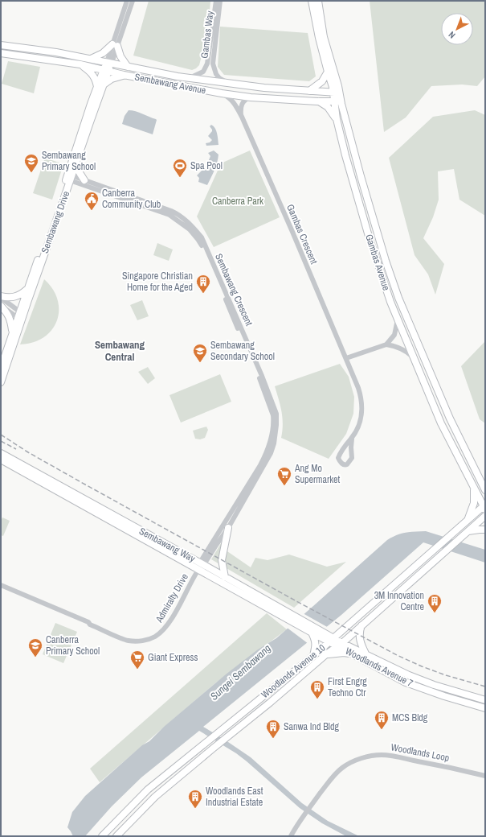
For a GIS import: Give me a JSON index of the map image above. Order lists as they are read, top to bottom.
{
  "streets": {
    "main road": [
      "Sembawang Avenue",
      "Sembawang Drive",
      "Gambas Avenue",
      "Sembawang Way",
      "Woodlands Avenue 7",
      "Woodlands Avenue 10"
    ],
    "street": [
      "Gambas Way",
      "Gambas Crescent",
      "Sembawang Crescent",
      "Admiralty Drive",
      "Woodlands Loop"
    ]
  },
  "crossings": [
    ["Gambas Way", "Sembawang Avenue"],
    ["Sembawang Avenue", "Sembawang Drive"],
    ["Sembawang Avenue", "Gambas Crescent"],
    ["Sembawang Avenue", "Gambas Avenue"],
    ["Sembawang Drive", "Sembawang Crescent"],
    ["Gambas Avenue", "Woodlands Avenue 10"],
    ["Sembawang Crescent", "Sembawang Way"],
    ["Sembawang Crescent", "Admiralty Drive"],
    ["Sembawang Way", "Admiralty Drive"],
    ["Sembawang Way", "Woodlands Avenue 7"],
    ["Sembawang Way", "Woodlands Avenue 10"],
    ["Woodlands Avenue 7", "Woodlands Avenue 10"]
  ],
  "districts": ["Sembawang Central"],
  "water": ["Sungei Sembawang"],
  "parks": ["Canberra Park"],
  "places": {
    "school or university": ["Sembawang Primary School", "Sembawang Secondary School", "Canberra Primary School"],
    "sports": ["Spa Pool"],
    "public building": ["Canberra Community Club"],
    "building": [
      "Singapore Christian Home for the Aged",
      "3M Innovation Centre",
      "First Engrg Techno Ctr",
      "MCS Bldg",
      "Sanwa Ind Bldg",
      "Woodlands East Industrial Estate"
    ],
    "supermarket": ["Ang Mo Supermarket", "Giant Express"]
  },
  "north": "bottom left"
}
